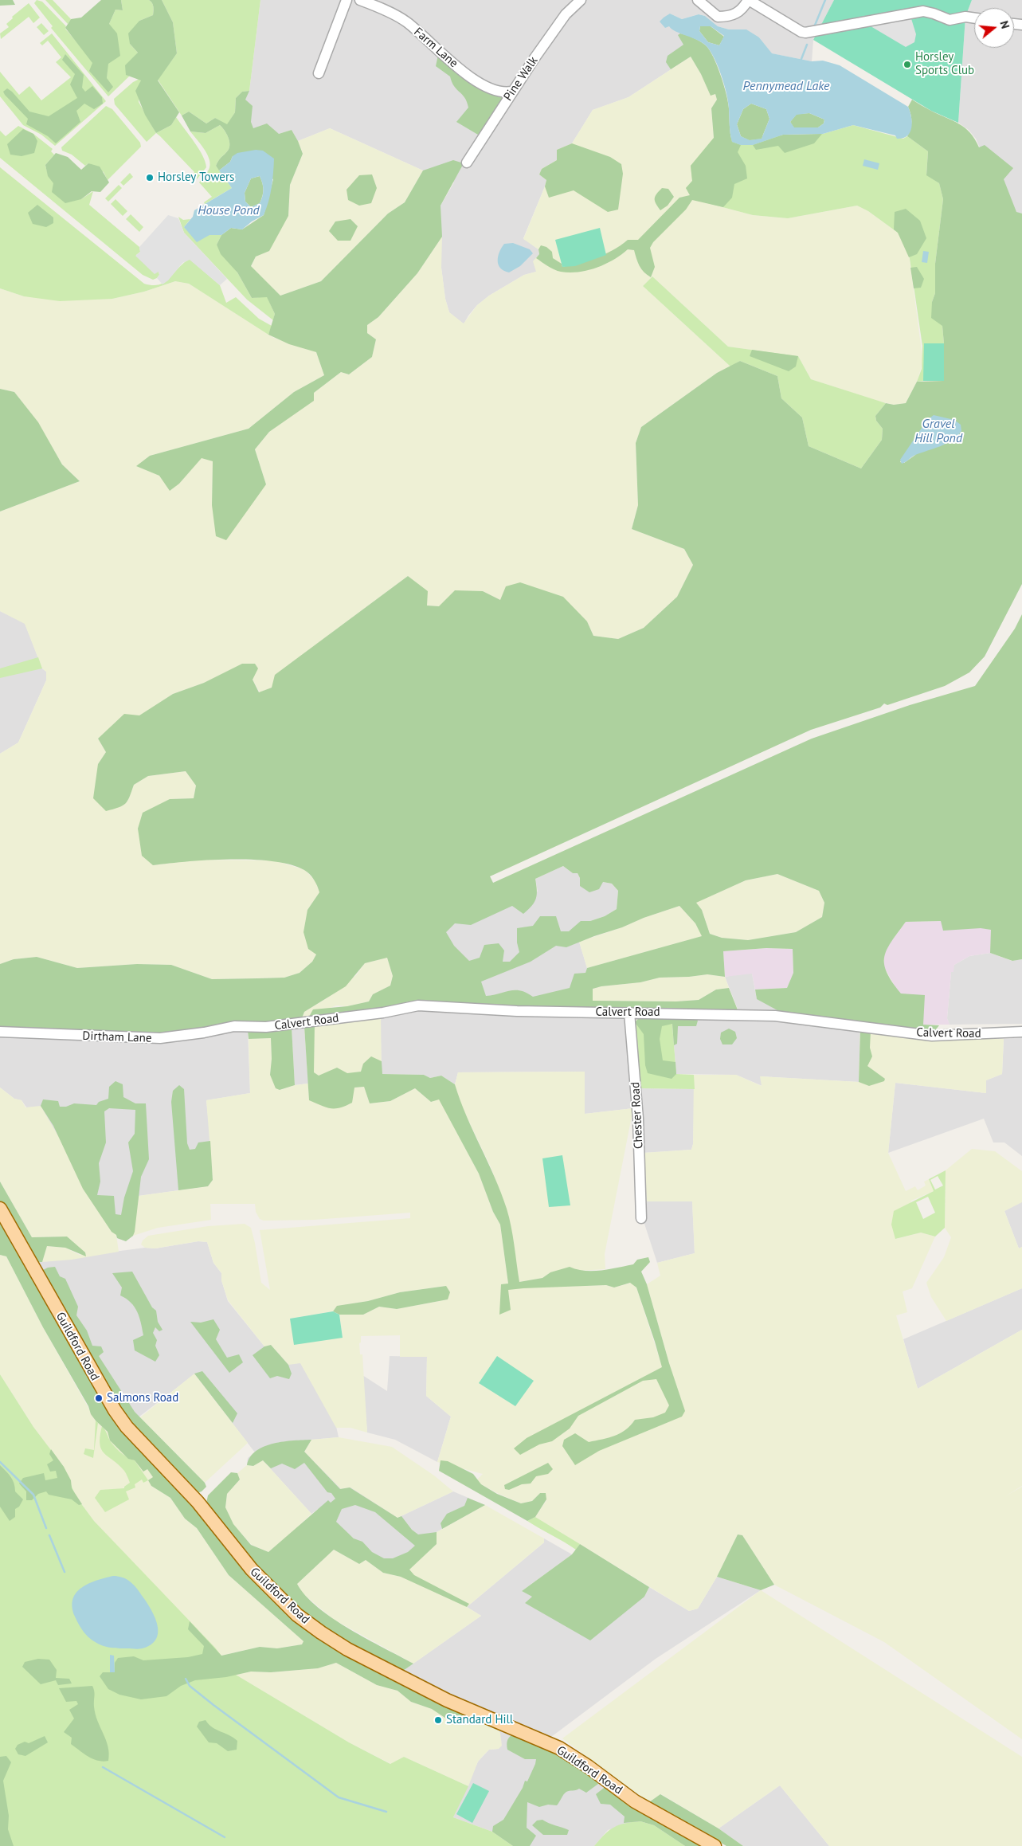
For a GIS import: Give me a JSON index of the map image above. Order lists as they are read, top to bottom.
{
  "streets": {
    "main road": ["Guildford Road"],
    "street": [
      "Farm Lane",
      "Pine Walk",
      "Calvert Road",
      "Dirtham Lane",
      "Chester Road"
    ]
  },
  "crossings": [
    ["Farm Lane", "Pine Walk"],
    ["Calvert Road", "Dirtham Lane"],
    ["Calvert Road", "Chester Road"]
  ],
  "water": ["Pennymead Lake", "House Pond", "Gravel Hill Pond"],
  "places": [
    "Horsley Sports Club",
    "Horsley Towers",
    "Salmons Road",
    "Standard Hill"
  ],
  "north": "right"
}
